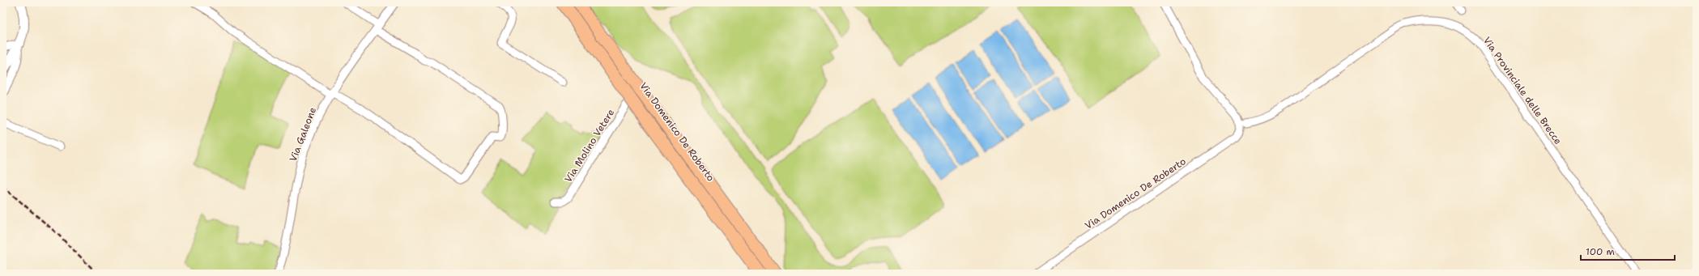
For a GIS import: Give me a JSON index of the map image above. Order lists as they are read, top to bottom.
{
  "streets": {
    "street": [
      "Via Provinciale delle Brecce",
      "Via Domenico De Roberto",
      "Via Galeone",
      "Via Molino Vetere"
    ]
  },
  "crossings": [
    ["Via Provinciale delle Brecce", "Via Domenico De Roberto"],
    ["Via Domenico De Roberto", "Via Molino Vetere"]
  ],
  "scale_bar": "100 m"
}
